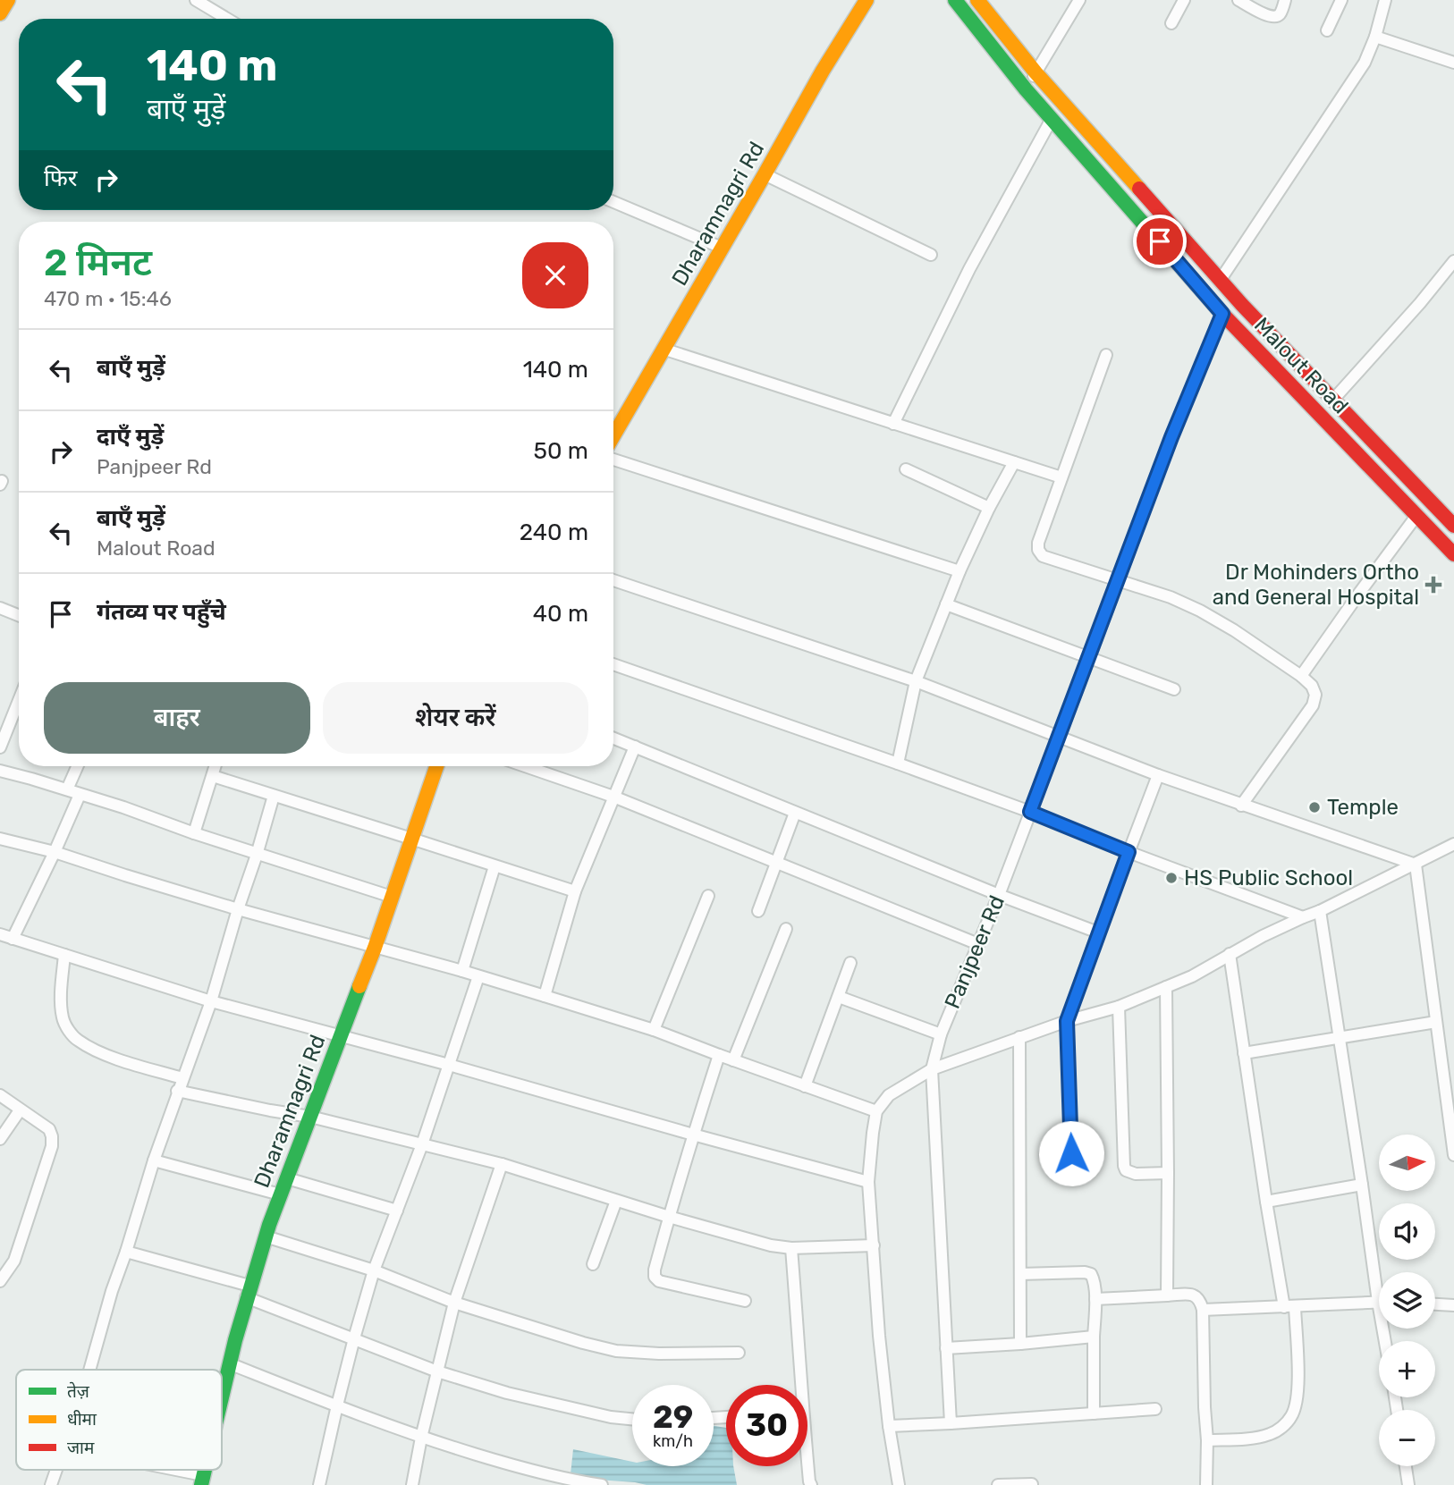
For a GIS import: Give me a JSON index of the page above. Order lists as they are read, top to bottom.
{
  "streets": {
    "main road": ["Dharamnagri Rd", "Malout Road"],
    "street": ["Panjpeer Rd"]
  },
  "crossings": [
    ["Malout Road", "Panjpeer Rd"]
  ],
  "places": {
    "health": ["Dr Mohinders Ortho and General Hospital"],
    "other": ["Temple", "HS Public School"]
  },
  "legend": ["तेज़", "धीमा", "जाम"],
  "north": "right",
  "page": {
    "turn": ["140 m", "बाएँ मुड़ें"],
    "then": "फिर",
    "heading": ["2 मिनट", "470 m · 15:46"],
    "list": [
      {
        "name": "बाएँ मुड़ें",
        "value": "140 m"
      },
      {
        "name": "दाएँ मुड़ें",
        "note": "Panjpeer Rd",
        "value": "50 m"
      },
      {
        "name": "बाएँ मुड़ें",
        "note": "Malout Road",
        "value": "240 m"
      },
      {
        "name": "गंतव्य पर पहुँचे",
        "value": "40 m"
      }
    ],
    "buttons": ["बाहर", "शेयर करें"],
    "map_buttons": ["+", "−"],
    "speed": "29 km/h",
    "limit": "30"
  }
}
